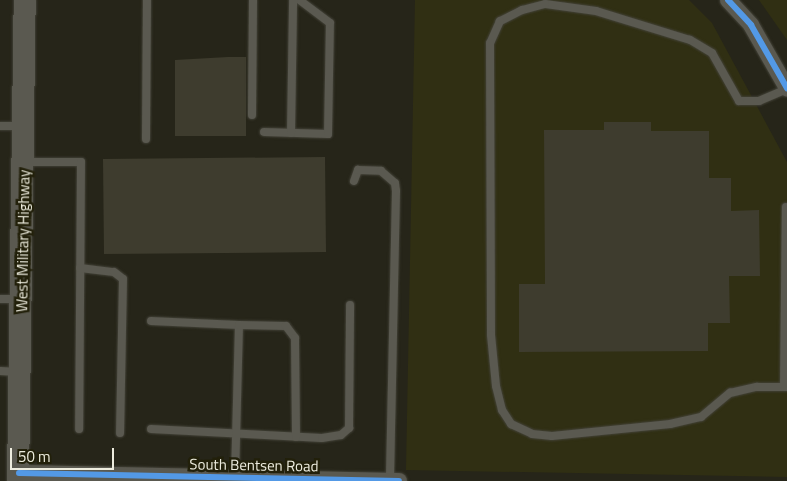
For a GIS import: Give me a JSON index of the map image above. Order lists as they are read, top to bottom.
{
  "streets": {
    "main road": ["West Military Highway"],
    "street": ["South Bentsen Road"]
  },
  "crossings": [
    ["West Military Highway", "South Bentsen Road"]
  ],
  "scale_bar": "50 m"
}
